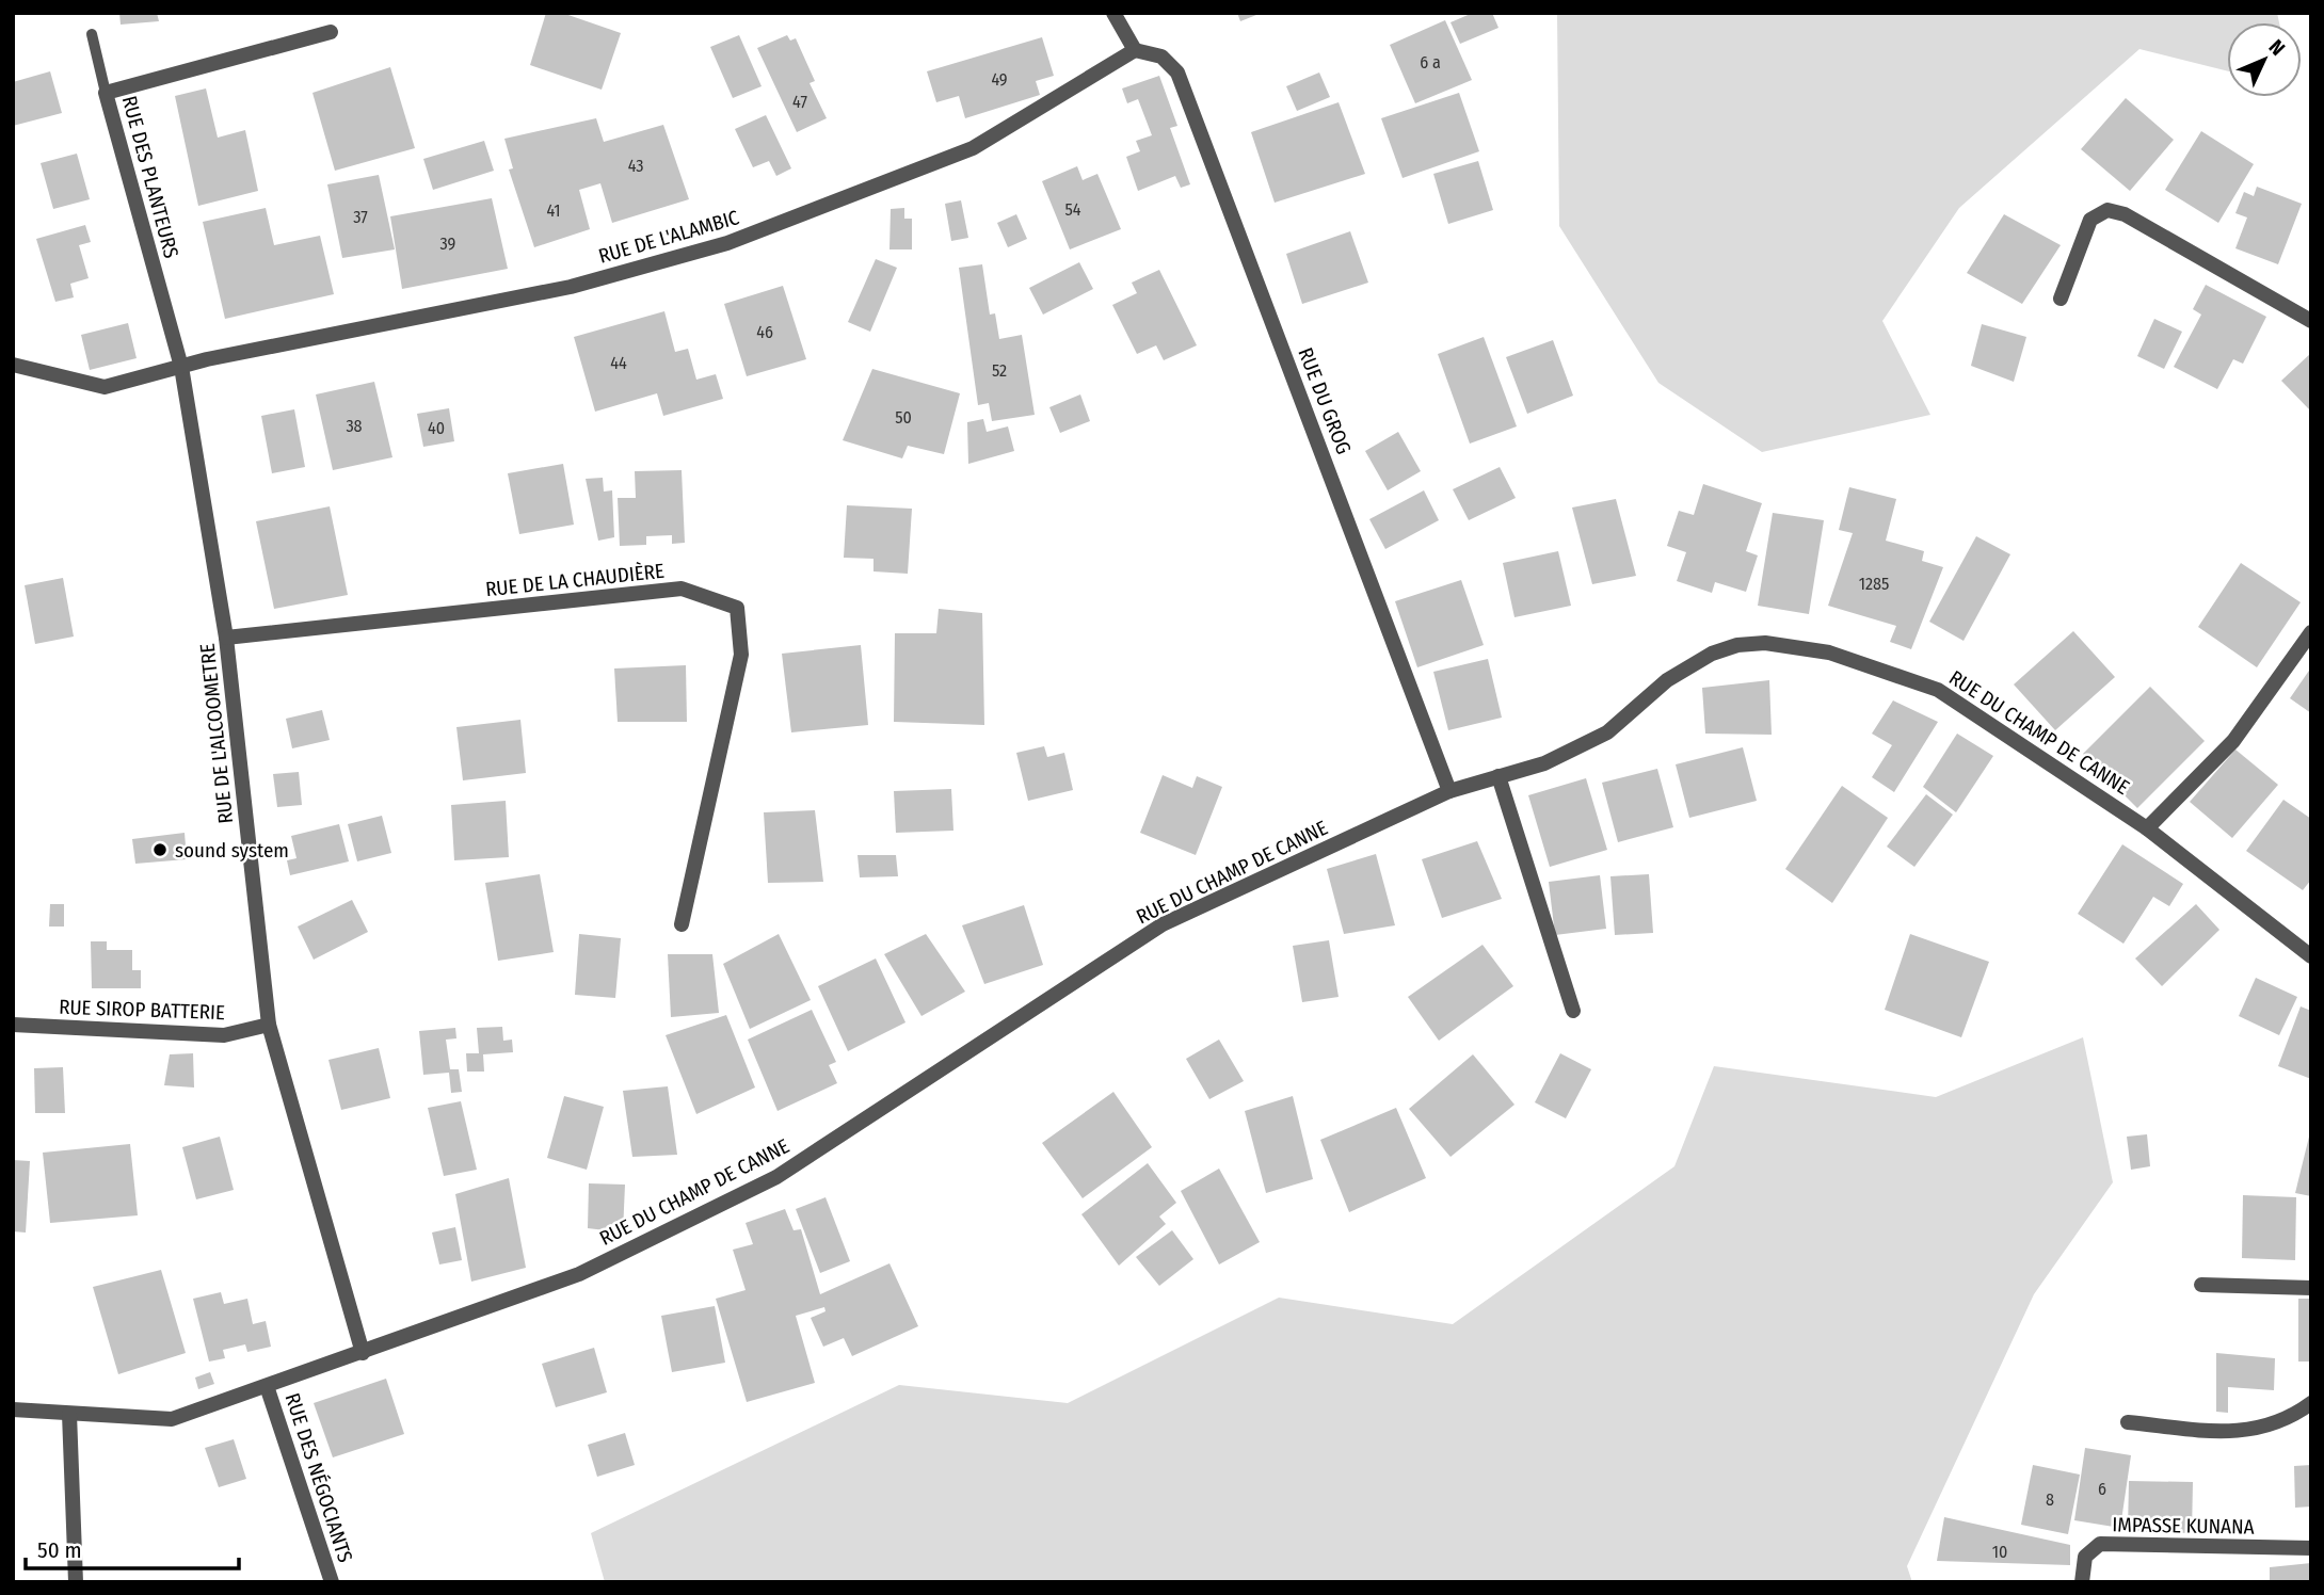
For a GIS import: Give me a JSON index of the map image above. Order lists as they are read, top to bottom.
{
  "streets": {
    "street": [
      "RUE DES PLANTEURS",
      "RUE DE L'ALAMBIC",
      "RUE DU GROG",
      "RUE DE LA CHAUDIÈRE",
      "RUE DU CHAMP DE CANNE",
      "RUE DE L'ALCOOMETRE",
      "RUE SIROP BATTERIE",
      "RUE DES NÉGOCIANTS",
      "IMPASSE KUNANA"
    ]
  },
  "crossings": [
    ["RUE DES PLANTEURS", "RUE DE L'ALAMBIC"],
    ["RUE DES PLANTEURS", "RUE DE L'ALCOOMETRE"],
    ["RUE DE L'ALAMBIC", "RUE DU GROG"],
    ["RUE DE L'ALAMBIC", "RUE DE L'ALCOOMETRE"],
    ["RUE DU GROG", "RUE DU CHAMP DE CANNE"],
    ["RUE DE LA CHAUDIÈRE", "RUE DE L'ALCOOMETRE"],
    ["RUE DU CHAMP DE CANNE", "RUE DE L'ALCOOMETRE"],
    ["RUE DU CHAMP DE CANNE", "RUE DES NÉGOCIANTS"],
    ["RUE DE L'ALCOOMETRE", "RUE SIROP BATTERIE"]
  ],
  "places": ["sound system"],
  "house_numbers": [
    "6 a",
    "49",
    "47",
    "43",
    "54",
    "41",
    "37",
    "39",
    "46",
    "44",
    "52",
    "50",
    "38",
    "40",
    "1285",
    "6",
    "8",
    "10"
  ],
  "scale_bar": "50 m",
  "north": "top right"
}
